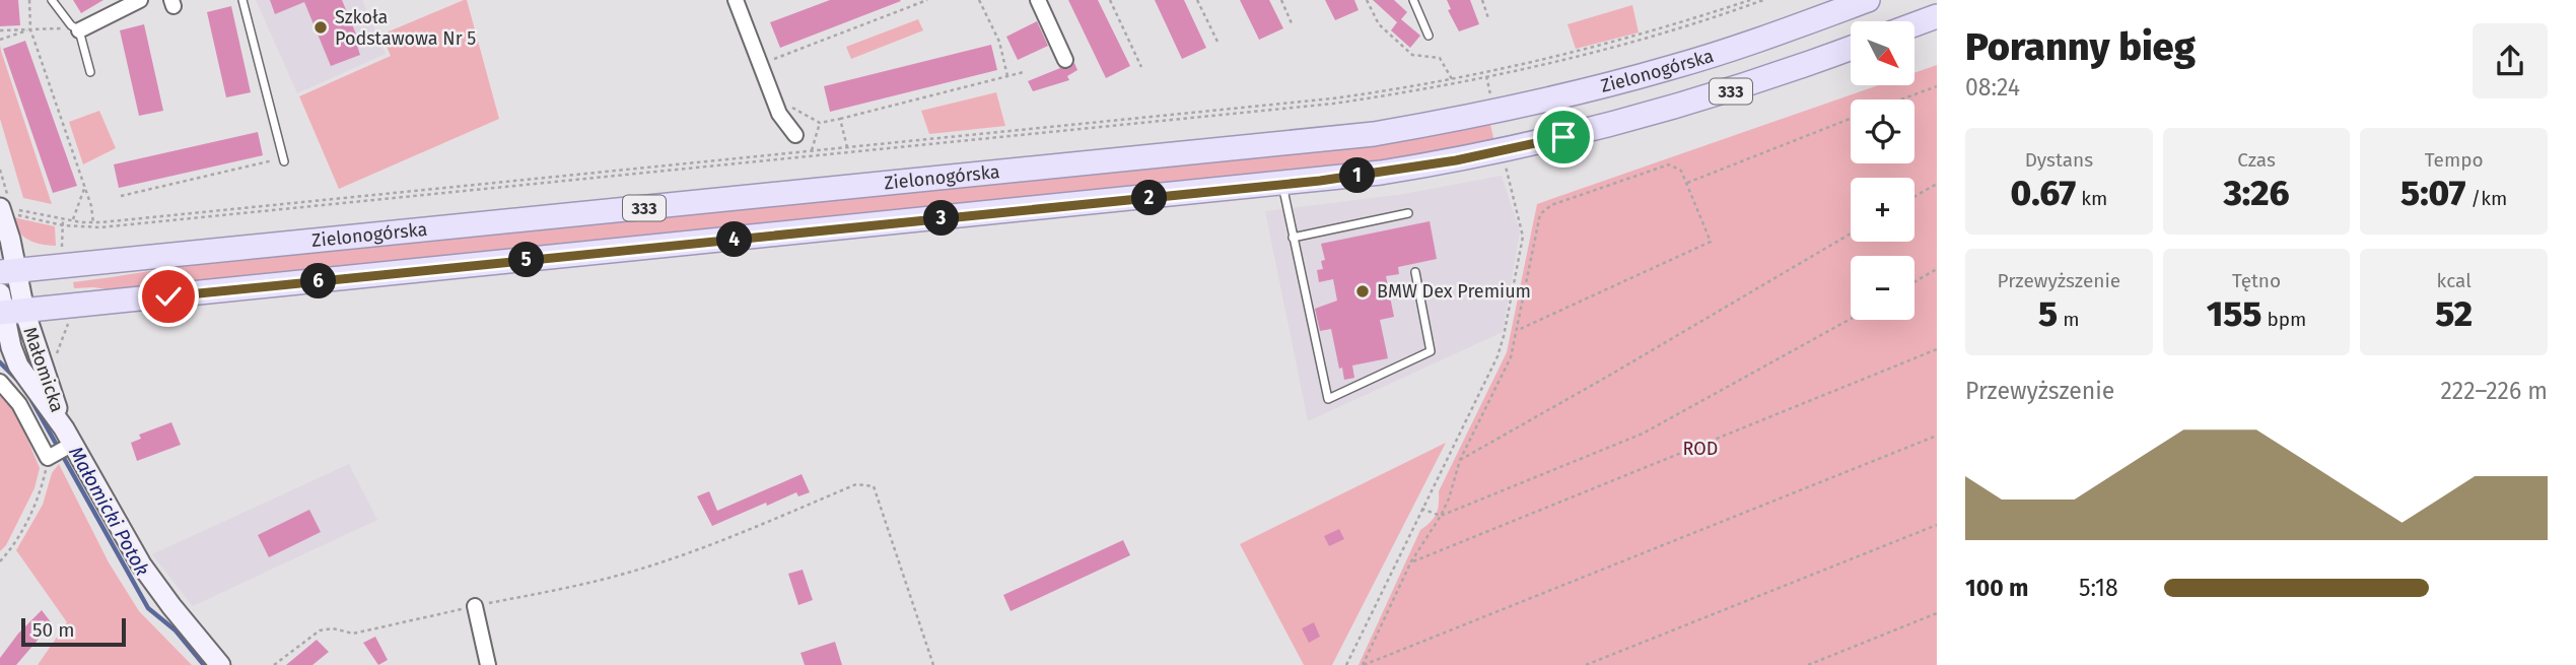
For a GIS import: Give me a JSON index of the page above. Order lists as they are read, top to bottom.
{
  "streets": {
    "main road": ["Zielonogórska", "333"],
    "street": ["Małomicka"]
  },
  "crossings": [
    ["333", "Małomicka"]
  ],
  "water": ["Małomicki Potok"],
  "parks": ["ROD"],
  "places": ["Szkoła Podstawowa Nr 5", "BMW Dex Premium"],
  "scale_bar": "50 m",
  "north": "bottom right",
  "page": {
    "heading": ["Poranny bieg", "08:24"],
    "map_buttons": ["+", "−"],
    "stats": [
      ["Dystans", "0.67 km"],
      ["Czas", "3:26"],
      ["Tempo", "5:07 /km"],
      ["Przewyższenie", "5 m"],
      ["Tętno", "155 bpm"],
      ["kcal", "52"]
    ],
    "pins": [
      "1",
      "2",
      "3",
      "4",
      "5",
      "6"
    ],
    "chart": ["Przewyższenie", "222–226 m"],
    "list": [
      {
        "name": "100 m",
        "note": "5:18"
      }
    ],
    "scale": "50 m"
  }
}
